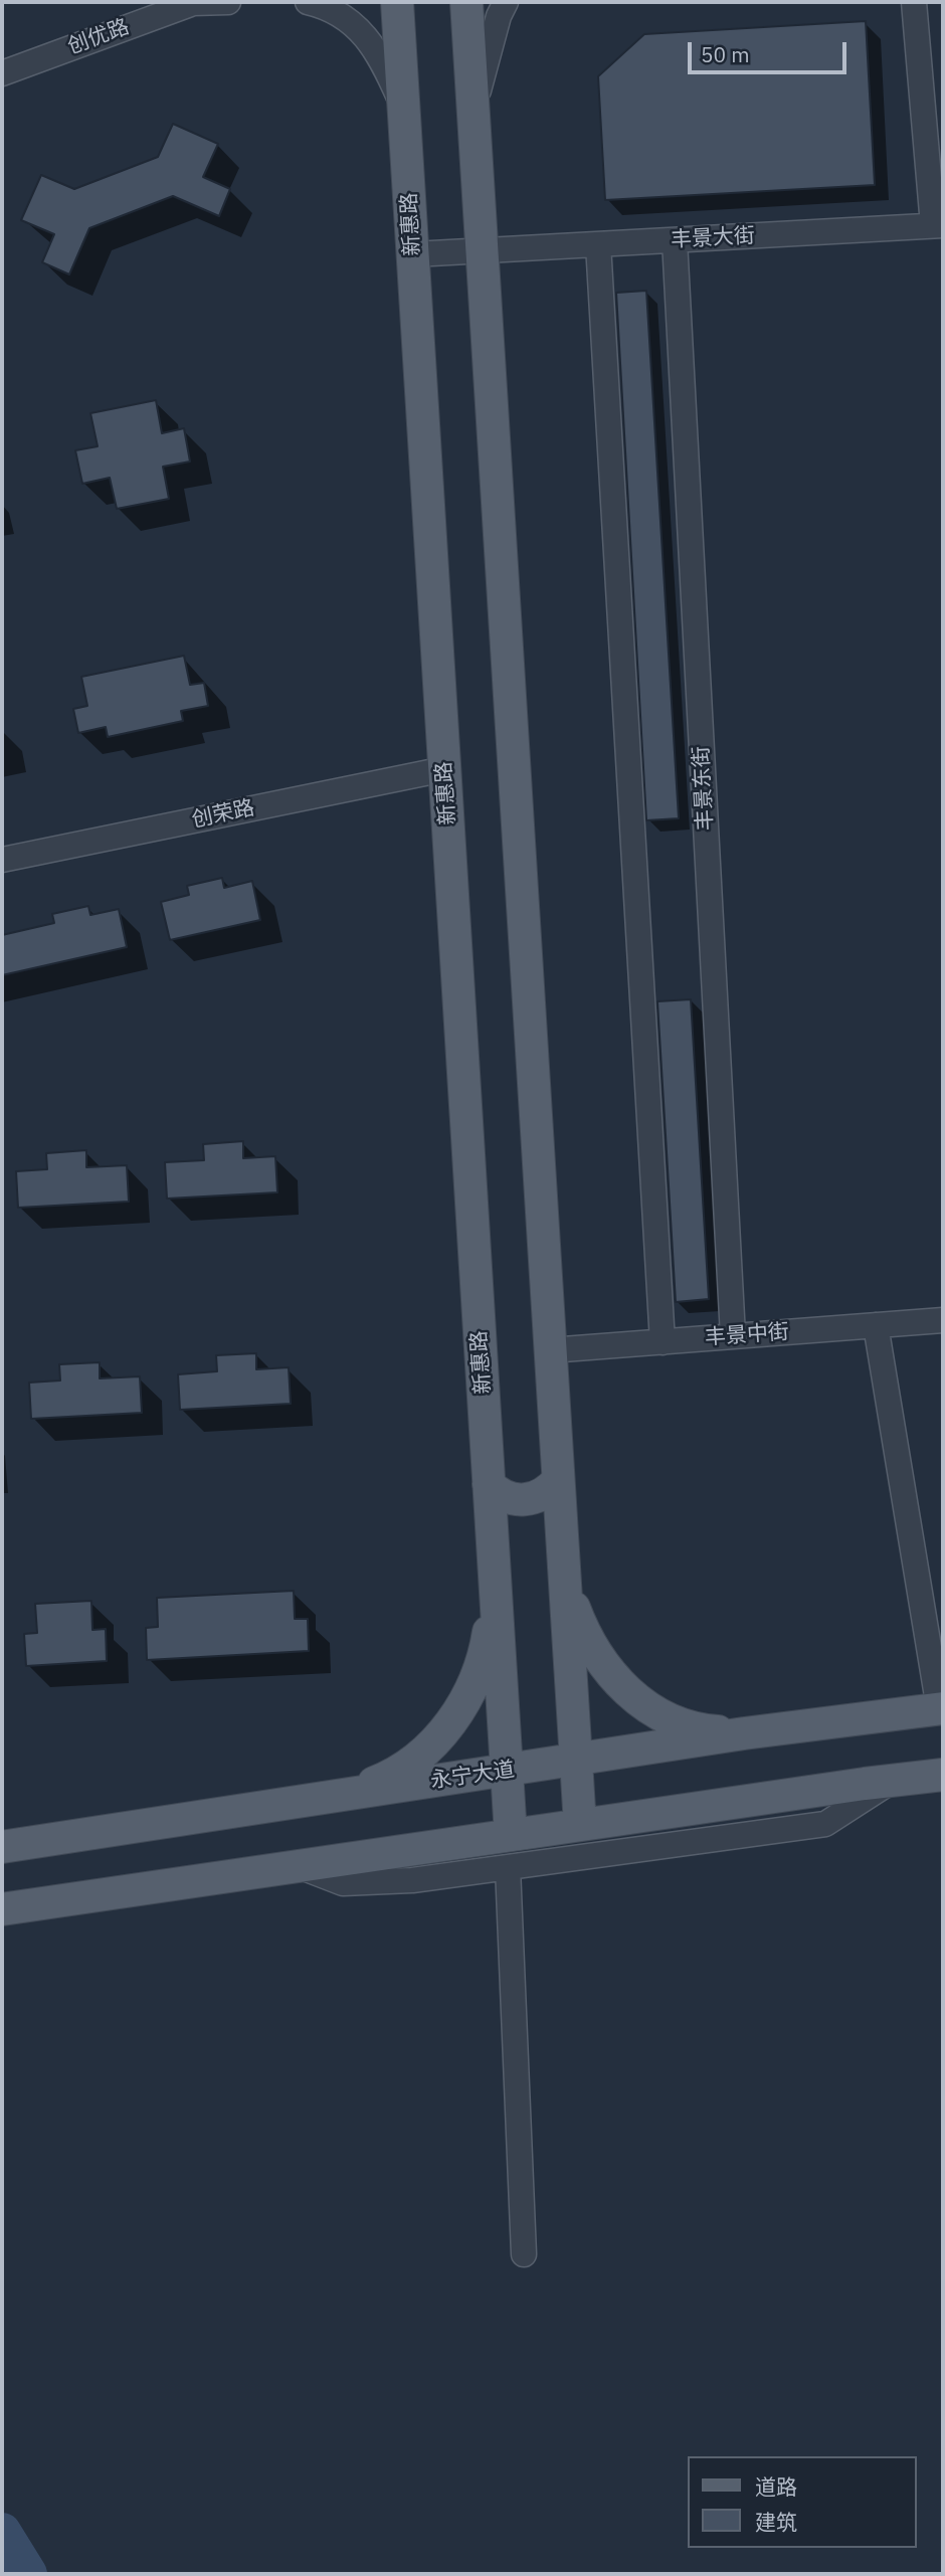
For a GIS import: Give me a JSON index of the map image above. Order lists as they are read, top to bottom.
{
  "streets": {
    "main road": ["新惠路", "永宁大道"],
    "street": [
      "创优路",
      "丰景大街",
      "丰景东街",
      "创荣路",
      "丰景中街"
    ]
  },
  "crossings": [
    ["新惠路", "丰景大街"],
    ["新惠路", "创荣路"],
    ["丰景大街", "丰景东街"],
    ["丰景东街", "丰景中街"]
  ],
  "legend": ["道路", "建筑"],
  "scale_bar": "50 m"
}
